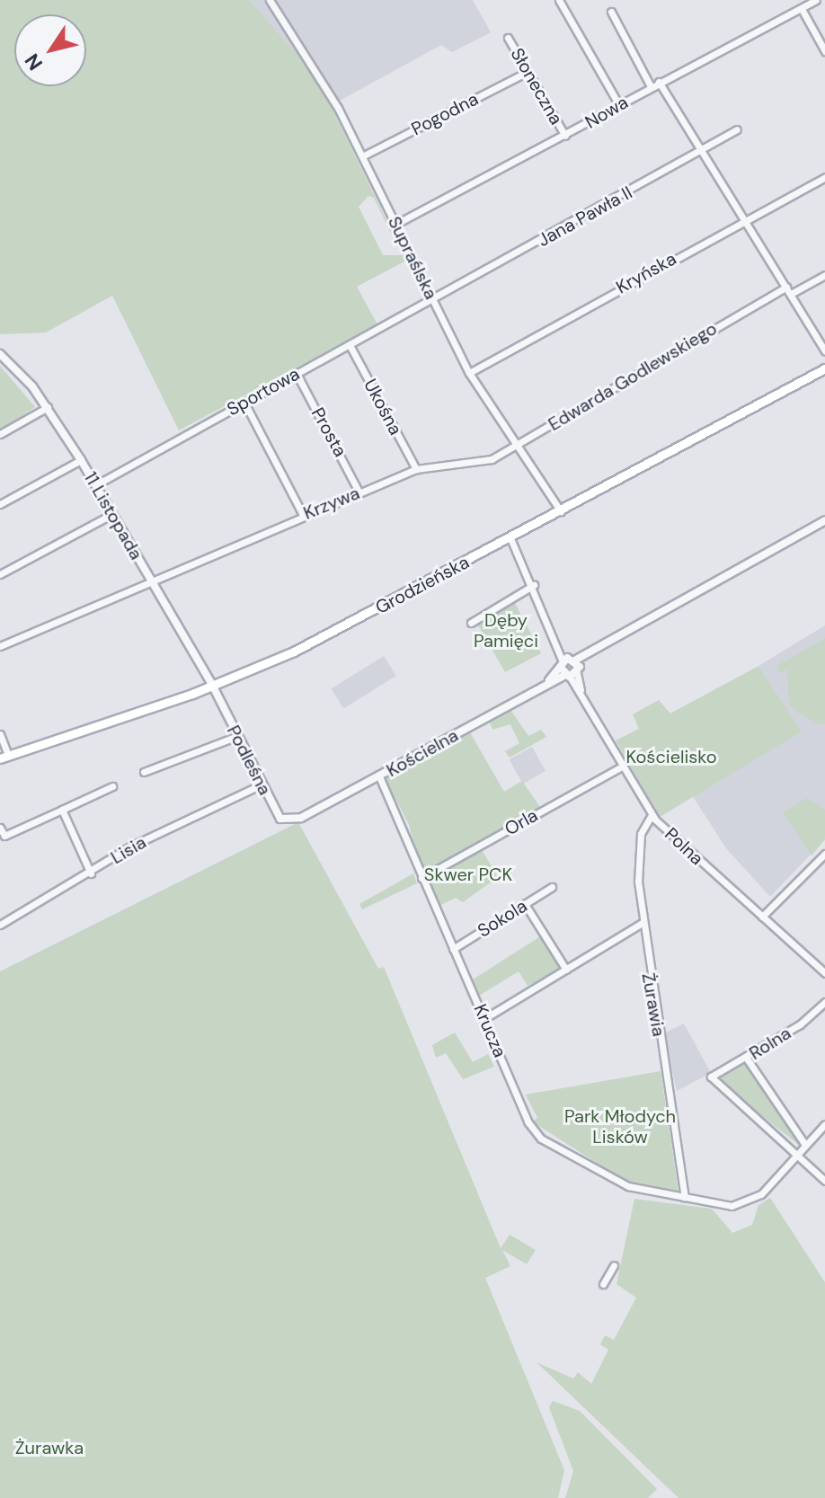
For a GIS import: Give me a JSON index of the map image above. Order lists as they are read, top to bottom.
{
  "streets": {
    "main road": ["Grodzieńska"],
    "street": [
      "Słoneczna",
      "Nowa",
      "Pogodna",
      "Jana Pawła II",
      "Supraślska",
      "Kryńska",
      "Edwarda Godlewskiego",
      "Sportowa",
      "Ukośna",
      "Prosta",
      "Krzywa",
      "11 Listopada",
      "Kościelna",
      "Podleśna",
      "Orla",
      "Polna",
      "Lisia",
      "Sokola",
      "Żurawia",
      "Krucza",
      "Rolna"
    ]
  },
  "crossings": [
    ["Słoneczna", "Nowa"],
    ["Słoneczna", "Pogodna"],
    ["Nowa", "Supraślska"],
    ["Pogodna", "Supraślska"],
    ["Jana Pawła II", "Supraślska"],
    ["Jana Pawła II", "Sportowa"],
    ["Supraślska", "Kryńska"],
    ["Supraślska", "Edwarda Godlewskiego"],
    ["Supraślska", "Sportowa"],
    ["Supraślska", "Krzywa"],
    ["Supraślska", "Grodzieńska"],
    ["Edwarda Godlewskiego", "Krzywa"],
    ["Sportowa", "Ukośna"],
    ["Sportowa", "Prosta"],
    ["Sportowa", "11 Listopada"],
    ["Ukośna", "Krzywa"],
    ["Prosta", "Krzywa"],
    ["Krzywa", "11 Listopada"],
    ["11 Listopada", "Grodzieńska"],
    ["11 Listopada", "Podleśna"],
    ["Grodzieńska", "Podleśna"],
    ["Grodzieńska", "Polna"],
    ["Kościelna", "Podleśna"],
    ["Kościelna", "Polna"],
    ["Kościelna", "Krucza"],
    ["Podleśna", "Lisia"],
    ["Orla", "Polna"],
    ["Orla", "Krucza"],
    ["Polna", "Żurawia"],
    ["Sokola", "Krucza"],
    ["Żurawia", "Krucza"],
    ["Krucza", "Rolna"]
  ],
  "parks": [
    "Dęby Pamięci",
    "Kościelisko",
    "Skwer PCK",
    "Park Młodych Lisków",
    "Żurawka"
  ],
  "north": "bottom left"
}
